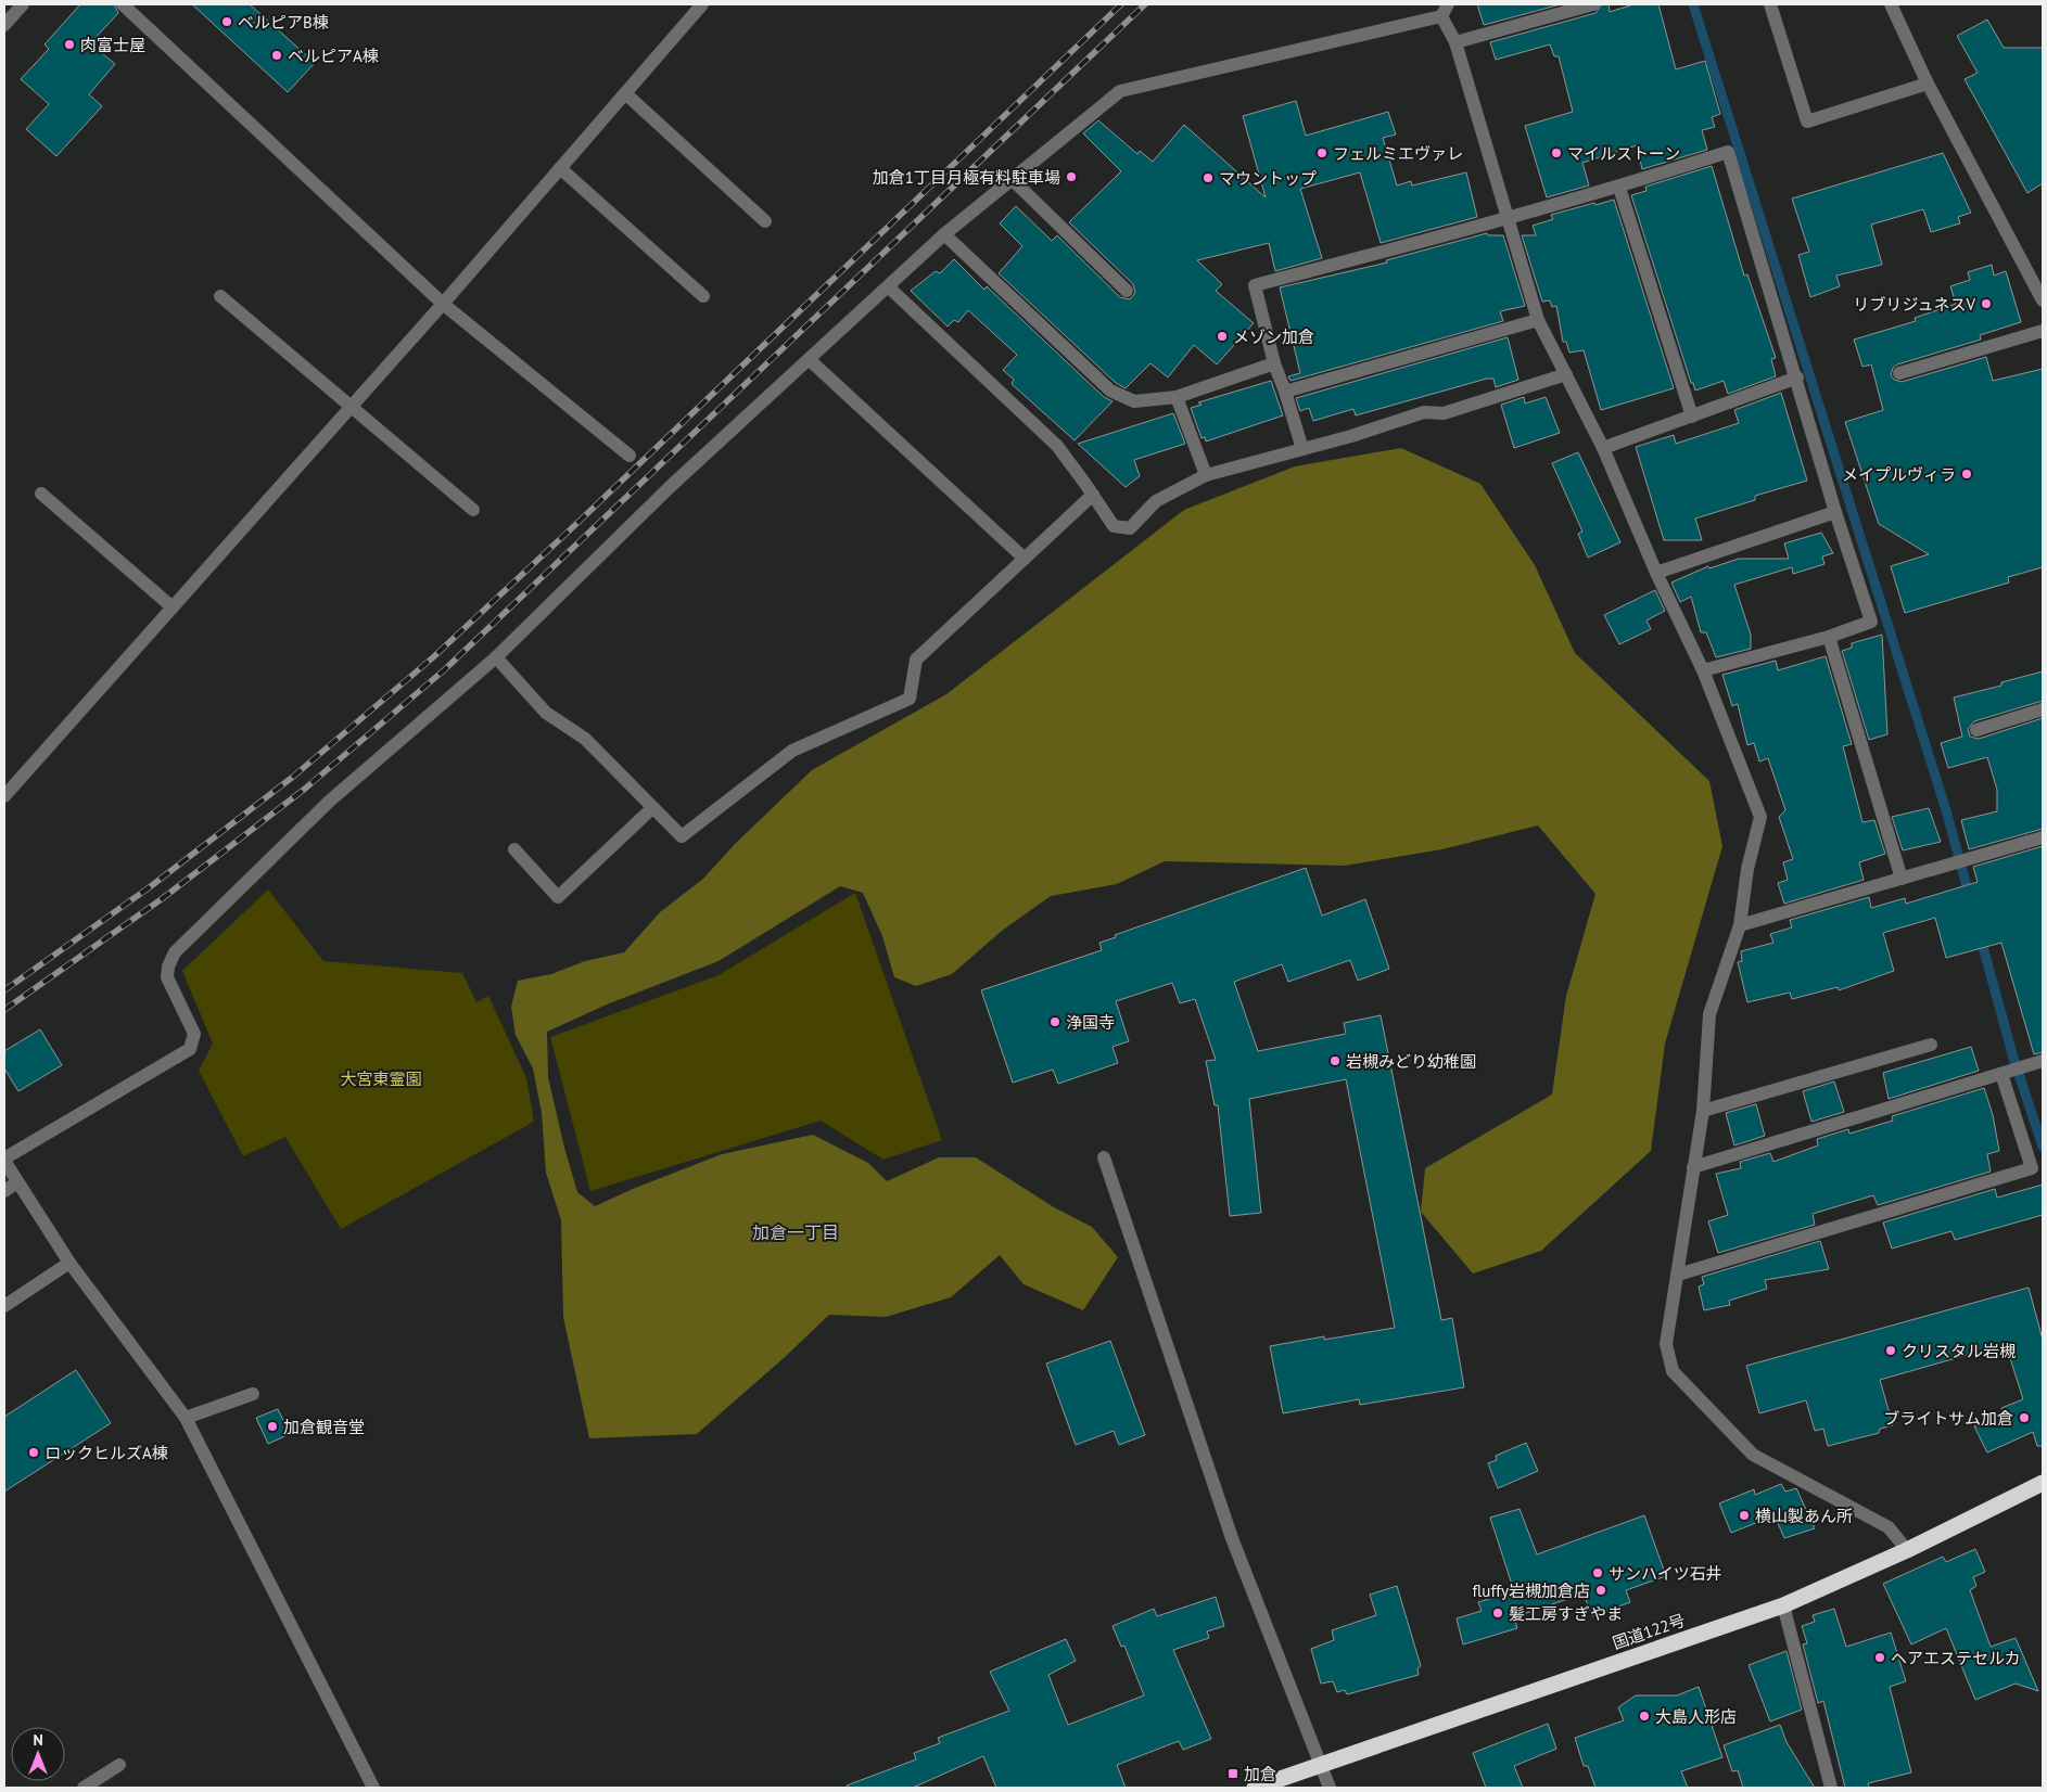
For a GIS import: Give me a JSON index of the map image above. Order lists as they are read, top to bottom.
{
  "streets": {
    "highway": ["国道122号"]
  },
  "districts": ["加倉一丁目"],
  "parks": ["大宮東霊園"],
  "places": {
    "other": [
      "ベルピアB棟",
      "肉富士屋",
      "ベルピアA棟",
      "フェルミエヴァレ",
      "マイルストーン",
      "加倉1丁目月極有料駐車場",
      "マウントップ",
      "リブリジュネスV",
      "メゾン加倉",
      "メイプルヴィラ",
      "浄国寺",
      "岩槻みどり幼稚園",
      "クリスタル岩槻",
      "ブライトサム加倉",
      "加倉観音堂",
      "ロックヒルズA棟",
      "横山製あん所",
      "サンハイツ石井",
      "fluffy岩槻加倉店",
      "髪工房すぎやま",
      "ヘアエステセルカ",
      "大島人形店"
    ],
    "transit": ["加倉"]
  },
  "north": "top"
}
